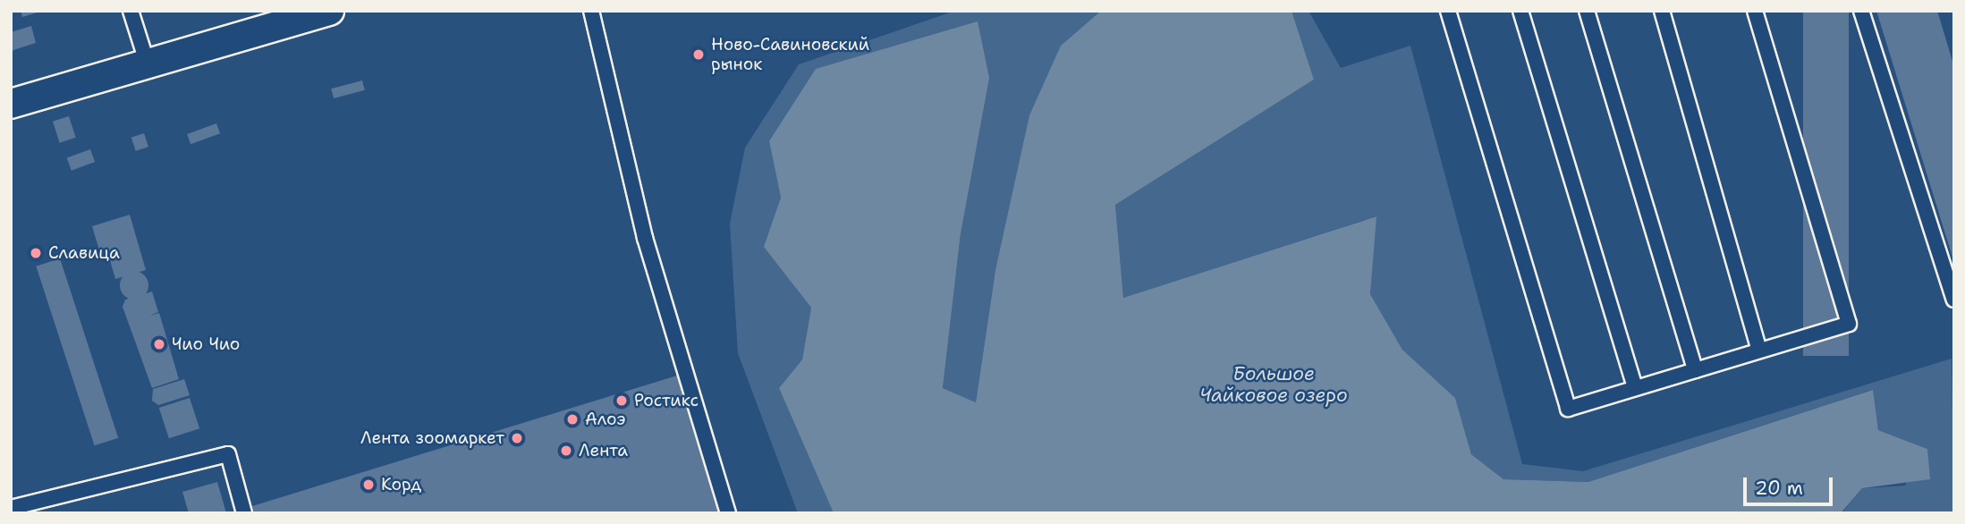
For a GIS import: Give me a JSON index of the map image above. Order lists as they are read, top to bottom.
{
  "water": ["Большое Чайковое озеро"],
  "places": [
    "Ново-Савиновский рынок",
    "Славица",
    "Чио Чио",
    "Ростикс",
    "Алоэ",
    "Лента зоомаркет",
    "Лента",
    "Корд"
  ],
  "scale_bar": "20 m"
}
